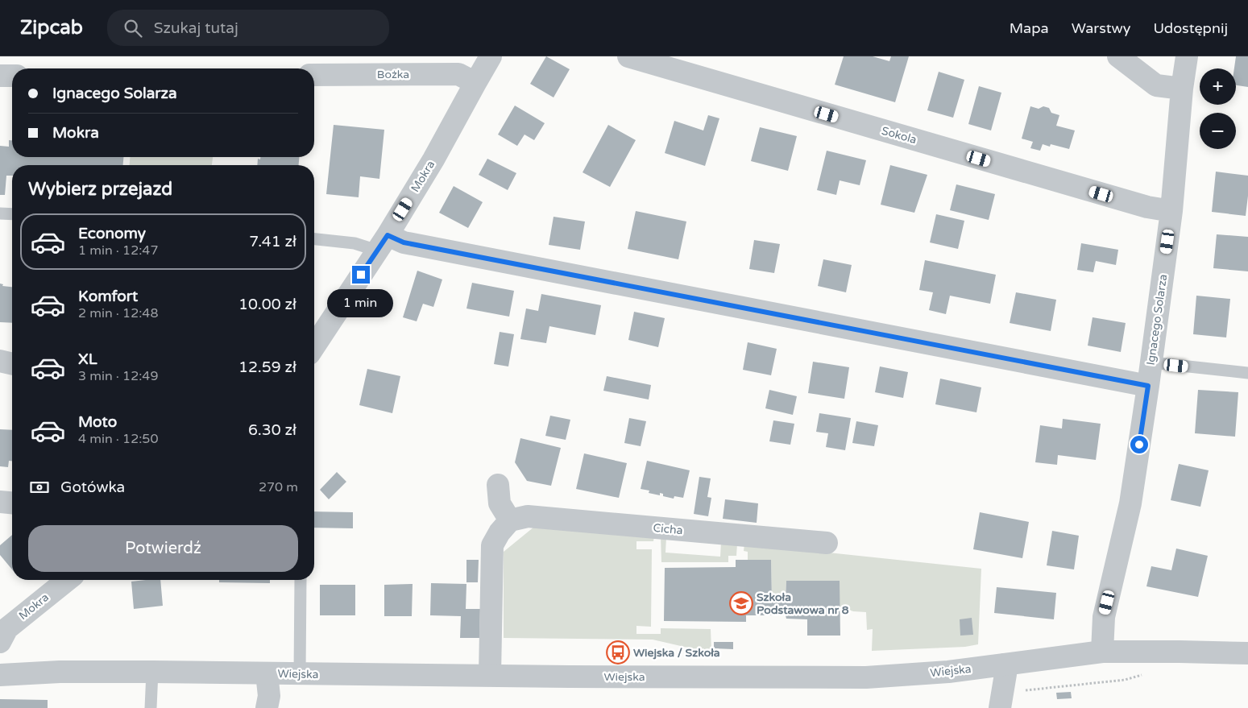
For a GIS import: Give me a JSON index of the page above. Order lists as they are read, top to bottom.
{
  "streets": {
    "street": [
      "Bożka",
      "Sokola",
      "Mokra",
      "Ignacego Solarza",
      "Cicha",
      "Wiejska"
    ]
  },
  "crossings": [
    ["Bożka", "Mokra"],
    ["Sokola", "Ignacego Solarza"],
    ["Ignacego Solarza", "Wiejska"]
  ],
  "places": {
    "school or university": ["Szkoła Podstawowa nr 8"],
    "bus stop": ["Wiejska / Szkoła"]
  },
  "page": {
    "header": "Zipcab",
    "search": "Szukaj tutaj",
    "nav": ["Mapa", "Warstwy", "Udostępnij"],
    "map_buttons": ["+", "−"],
    "banner": ["Ignacego Solarza", "Mokra"],
    "heading": "Wybierz przejazd",
    "list": [
      {
        "name": "Economy",
        "note": "1 min · 12:47",
        "value": "7.41 zł"
      },
      {
        "name": "Komfort",
        "note": "2 min · 12:48",
        "value": "10.00 zł"
      },
      {
        "name": "XL",
        "note": "3 min · 12:49",
        "value": "12.59 zł"
      },
      {
        "name": "Moto",
        "note": "4 min · 12:50",
        "value": "6.30 zł"
      }
    ],
    "bubble": "1 min",
    "pay": ["Gotówka", "270 m"],
    "buttons": "Potwierdź"
  }
}
